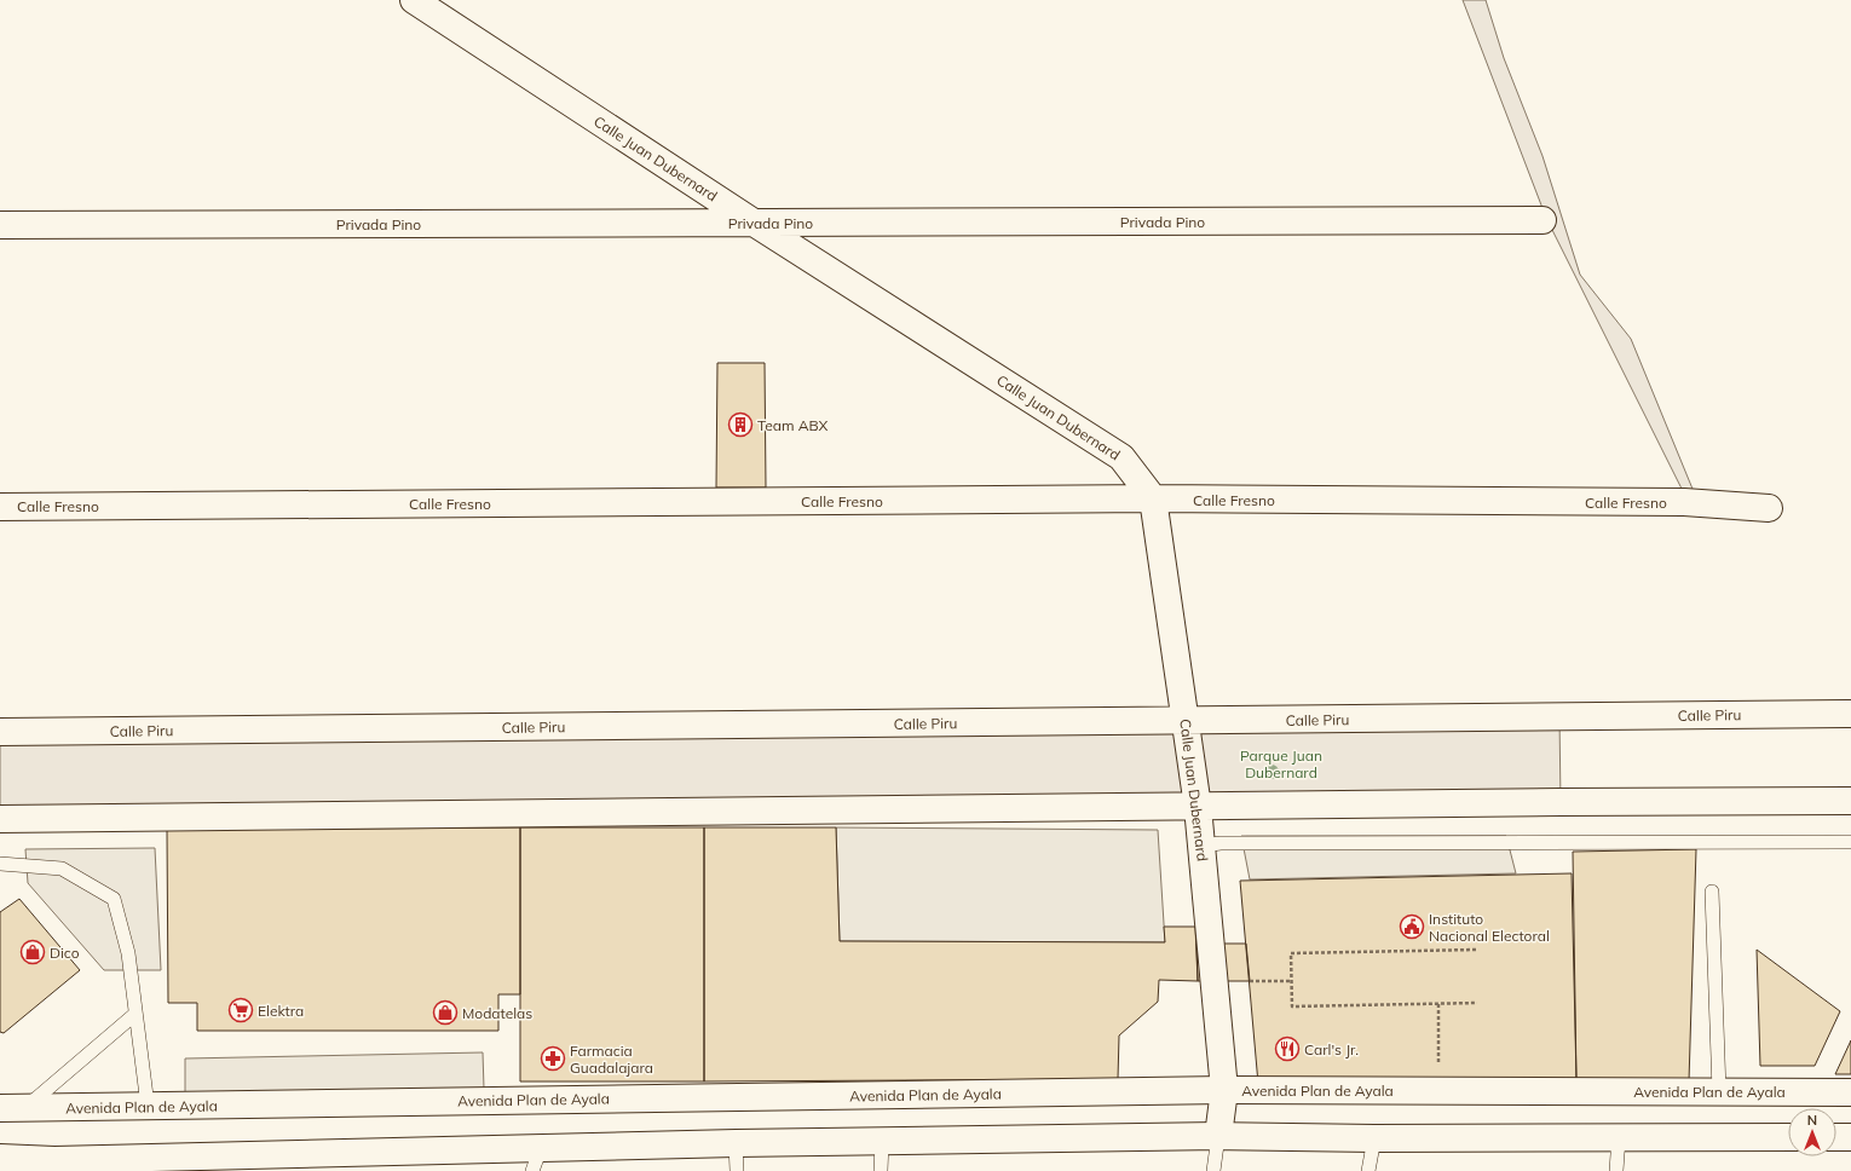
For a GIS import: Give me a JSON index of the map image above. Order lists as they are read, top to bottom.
{
  "streets": {
    "street": [
      "Calle Juan Dubernard",
      "Privada Pino",
      "Calle Fresno",
      "Calle Piru",
      "Avenida Plan de Ayala"
    ]
  },
  "crossings": [
    ["Calle Juan Dubernard", "Privada Pino"],
    ["Calle Juan Dubernard", "Calle Fresno"],
    ["Calle Juan Dubernard", "Calle Piru"],
    ["Calle Juan Dubernard", "Avenida Plan de Ayala"]
  ],
  "parks": ["Parque Juan Dubernard"],
  "places": {
    "building": ["Team ABX"],
    "public building": ["Instituto Nacional Electoral"],
    "shop": ["Dico", "Modatelas"],
    "supermarket": ["Elektra"],
    "restaurant": ["Carl's Jr."],
    "pharmacy": ["Farmacia Guadalajara"]
  },
  "north": "top"
}
